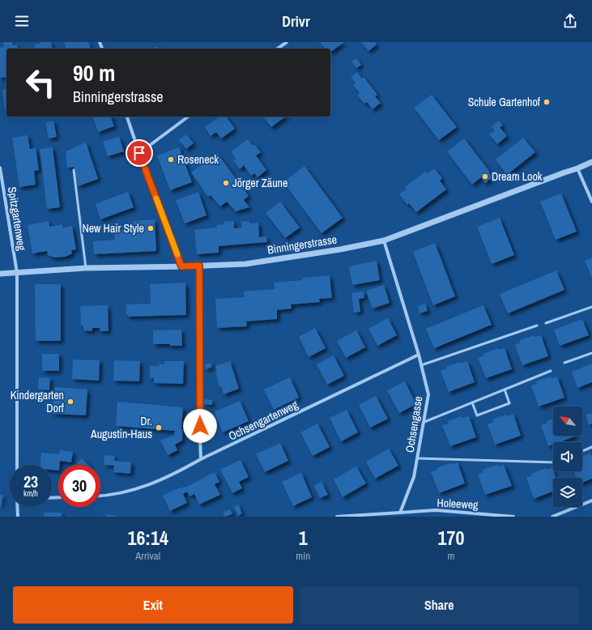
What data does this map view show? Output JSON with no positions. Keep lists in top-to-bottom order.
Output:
{
  "streets": {
    "street": [
      "Spitzgartenweg",
      "Binningerstrasse",
      "Ochsengartenweg",
      "Ochsengasse",
      "Holeeweg"
    ]
  },
  "crossings": [
    ["Spitzgartenweg", "Binningerstrasse"],
    ["Binningerstrasse", "Ochsengasse"],
    ["Ochsengartenweg", "Ochsengasse"],
    ["Ochsengasse", "Holeeweg"]
  ],
  "places": [
    "Schule Gartenhof",
    "Roseneck",
    "Dream Look",
    "Jörger Zäune",
    "New Hair Style",
    "Kindergarten Dorf",
    "Dr. Augustin-Haus"
  ],
  "north": "top left",
  "page": {
    "header": "Drivr",
    "turn": ["90 m", "Binningerstrasse"],
    "speed": "23 km/h",
    "limit": "30",
    "eta": [
      "16:14",
      "Arrival",
      "1",
      "min",
      "170",
      "m"
    ],
    "buttons": ["Exit", "Share"]
  }
}
